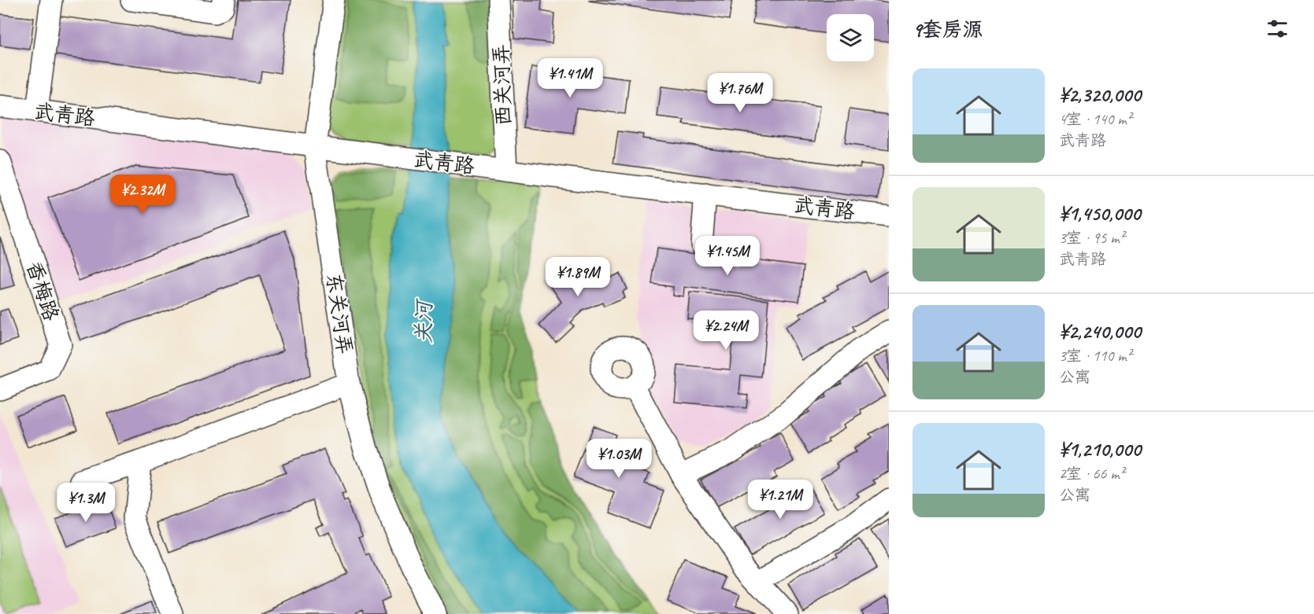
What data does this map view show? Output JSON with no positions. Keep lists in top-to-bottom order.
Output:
{
  "streets": {
    "street": [
      "西关河弄",
      "武青路",
      "香梅路",
      "东关河弄"
    ]
  },
  "crossings": [
    ["西关河弄", "武青路"],
    ["武青路", "东关河弄"]
  ],
  "water": ["关河"],
  "page": {
    "heading": "9套房源",
    "list": [
      {
        "name": "¥2,320,000",
        "note": "4室 · 140 m² · 武青路"
      },
      {
        "name": "¥1,450,000",
        "note": "3室 · 95 m² · 武青路"
      },
      {
        "name": "¥2,240,000",
        "note": "3室 · 110 m² · 公寓"
      },
      {
        "name": "¥1,210,000",
        "note": "2室 · 66 m² · 公寓"
      }
    ],
    "price": [
      "¥1.41M",
      "¥1.76M",
      "¥2.32M",
      "¥1.45M",
      "¥1.89M",
      "¥2.24M",
      "¥1.03M",
      "¥1.21M",
      "¥1.3M"
    ]
  }
}
